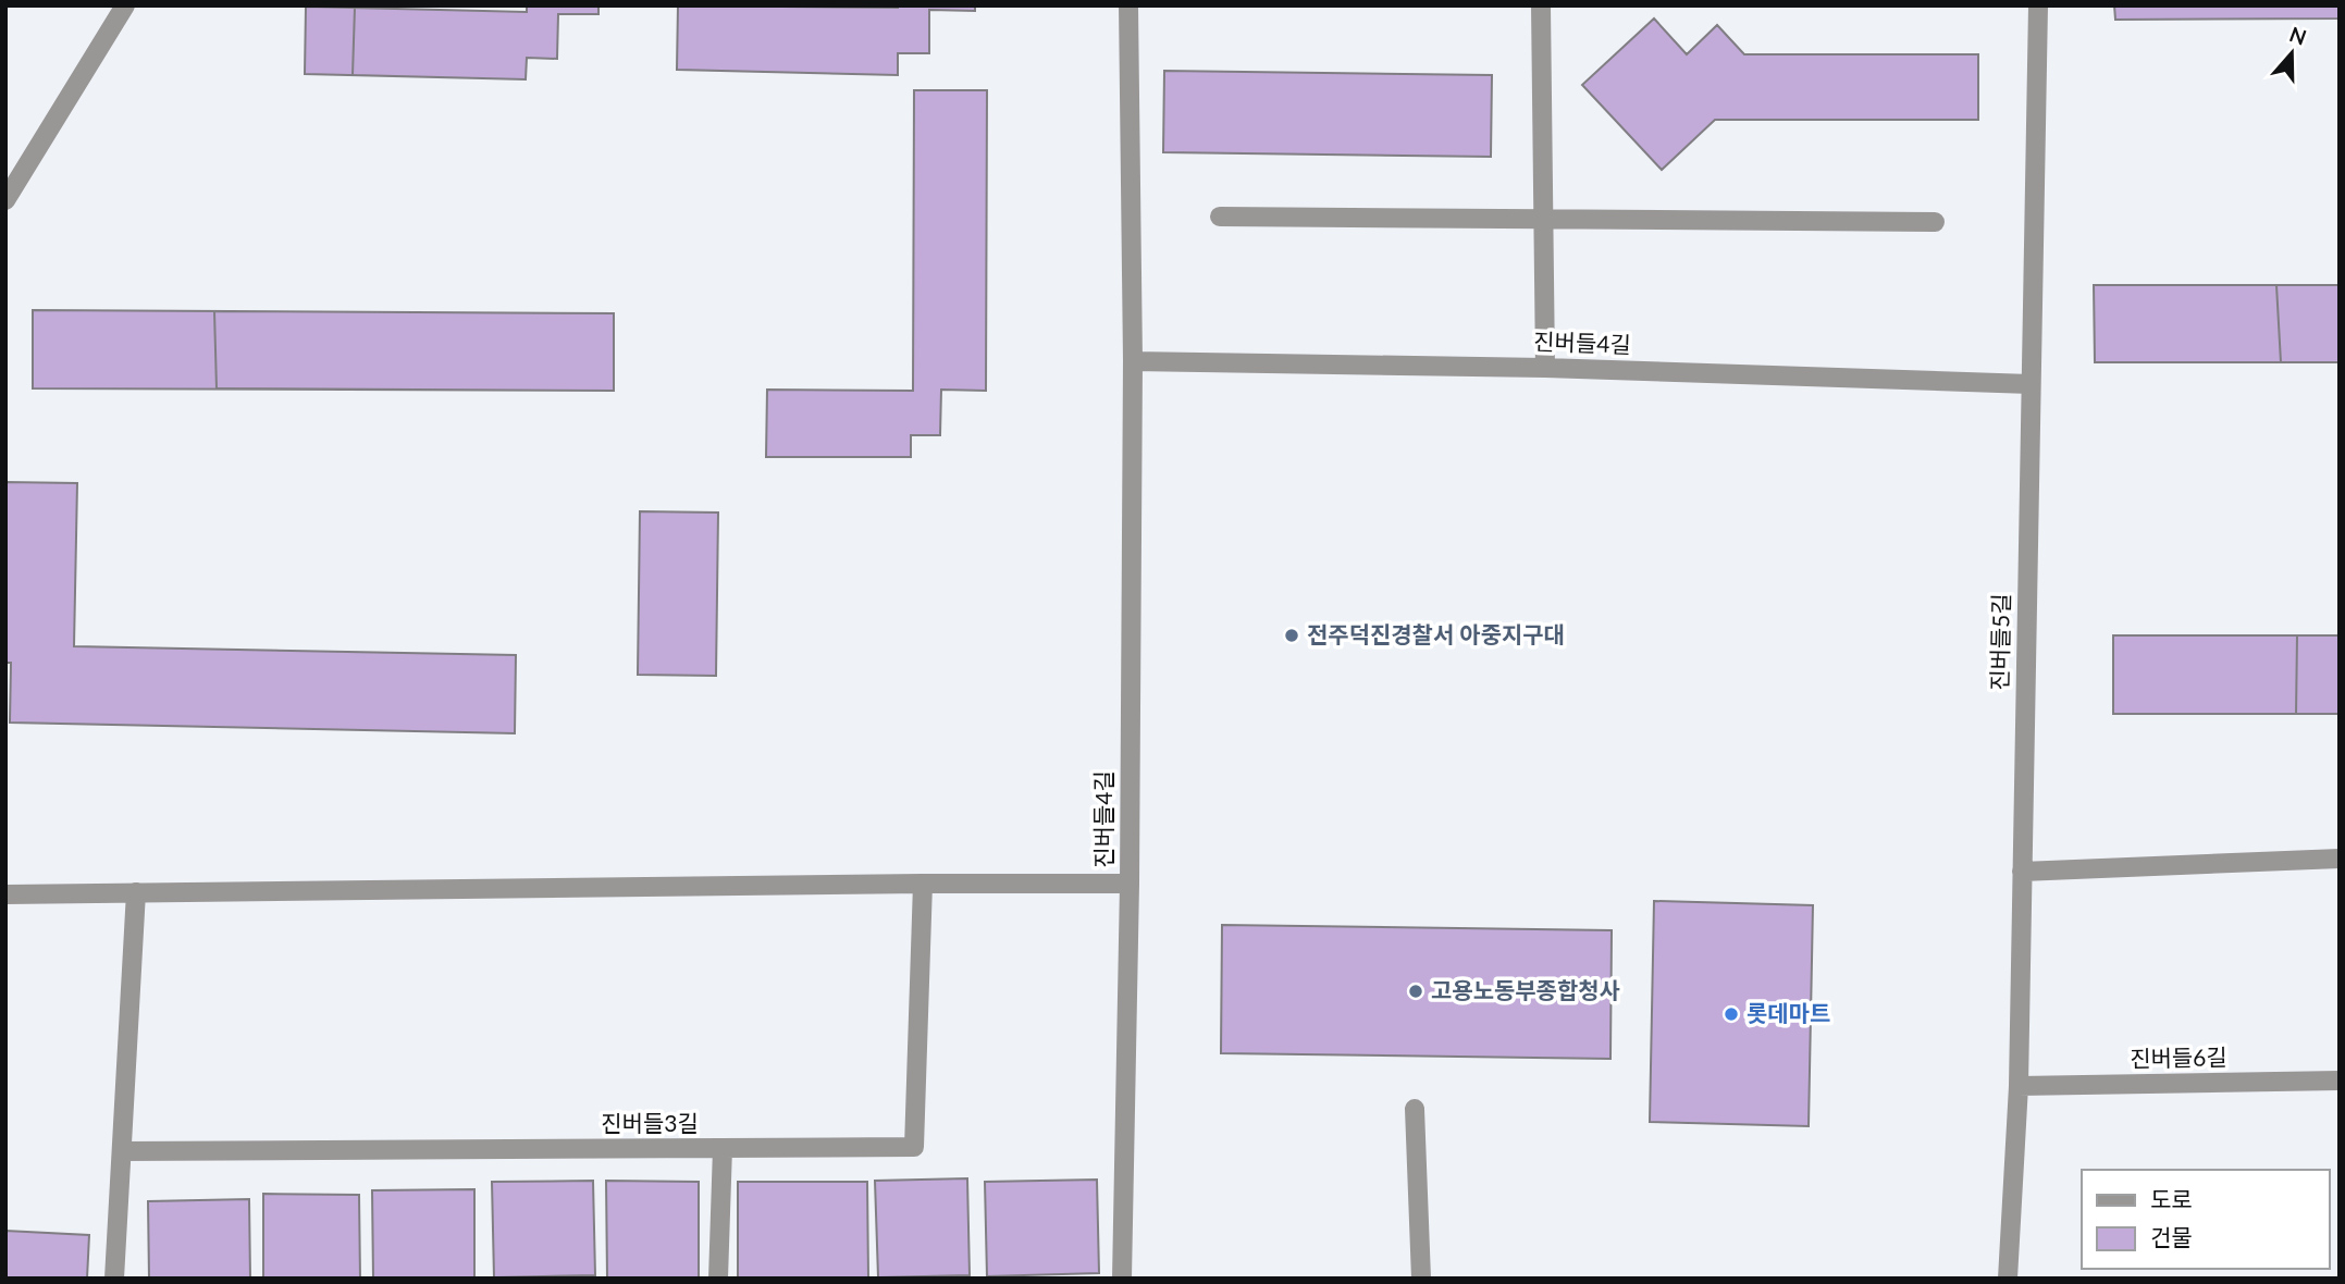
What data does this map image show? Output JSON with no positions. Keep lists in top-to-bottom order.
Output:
{
  "streets": {
    "street": [
      "진버들4길",
      "진버들5길",
      "진버들6길",
      "진버들3길"
    ]
  },
  "crossings": [
    ["진버들4길", "진버들5길"],
    ["진버들5길", "진버들6길"]
  ],
  "places": ["전주덕진경찰서 아중지구대", "고용노동부종합청사", "롯데마트"],
  "legend": ["도로", "건물"],
  "north": "top"
}
